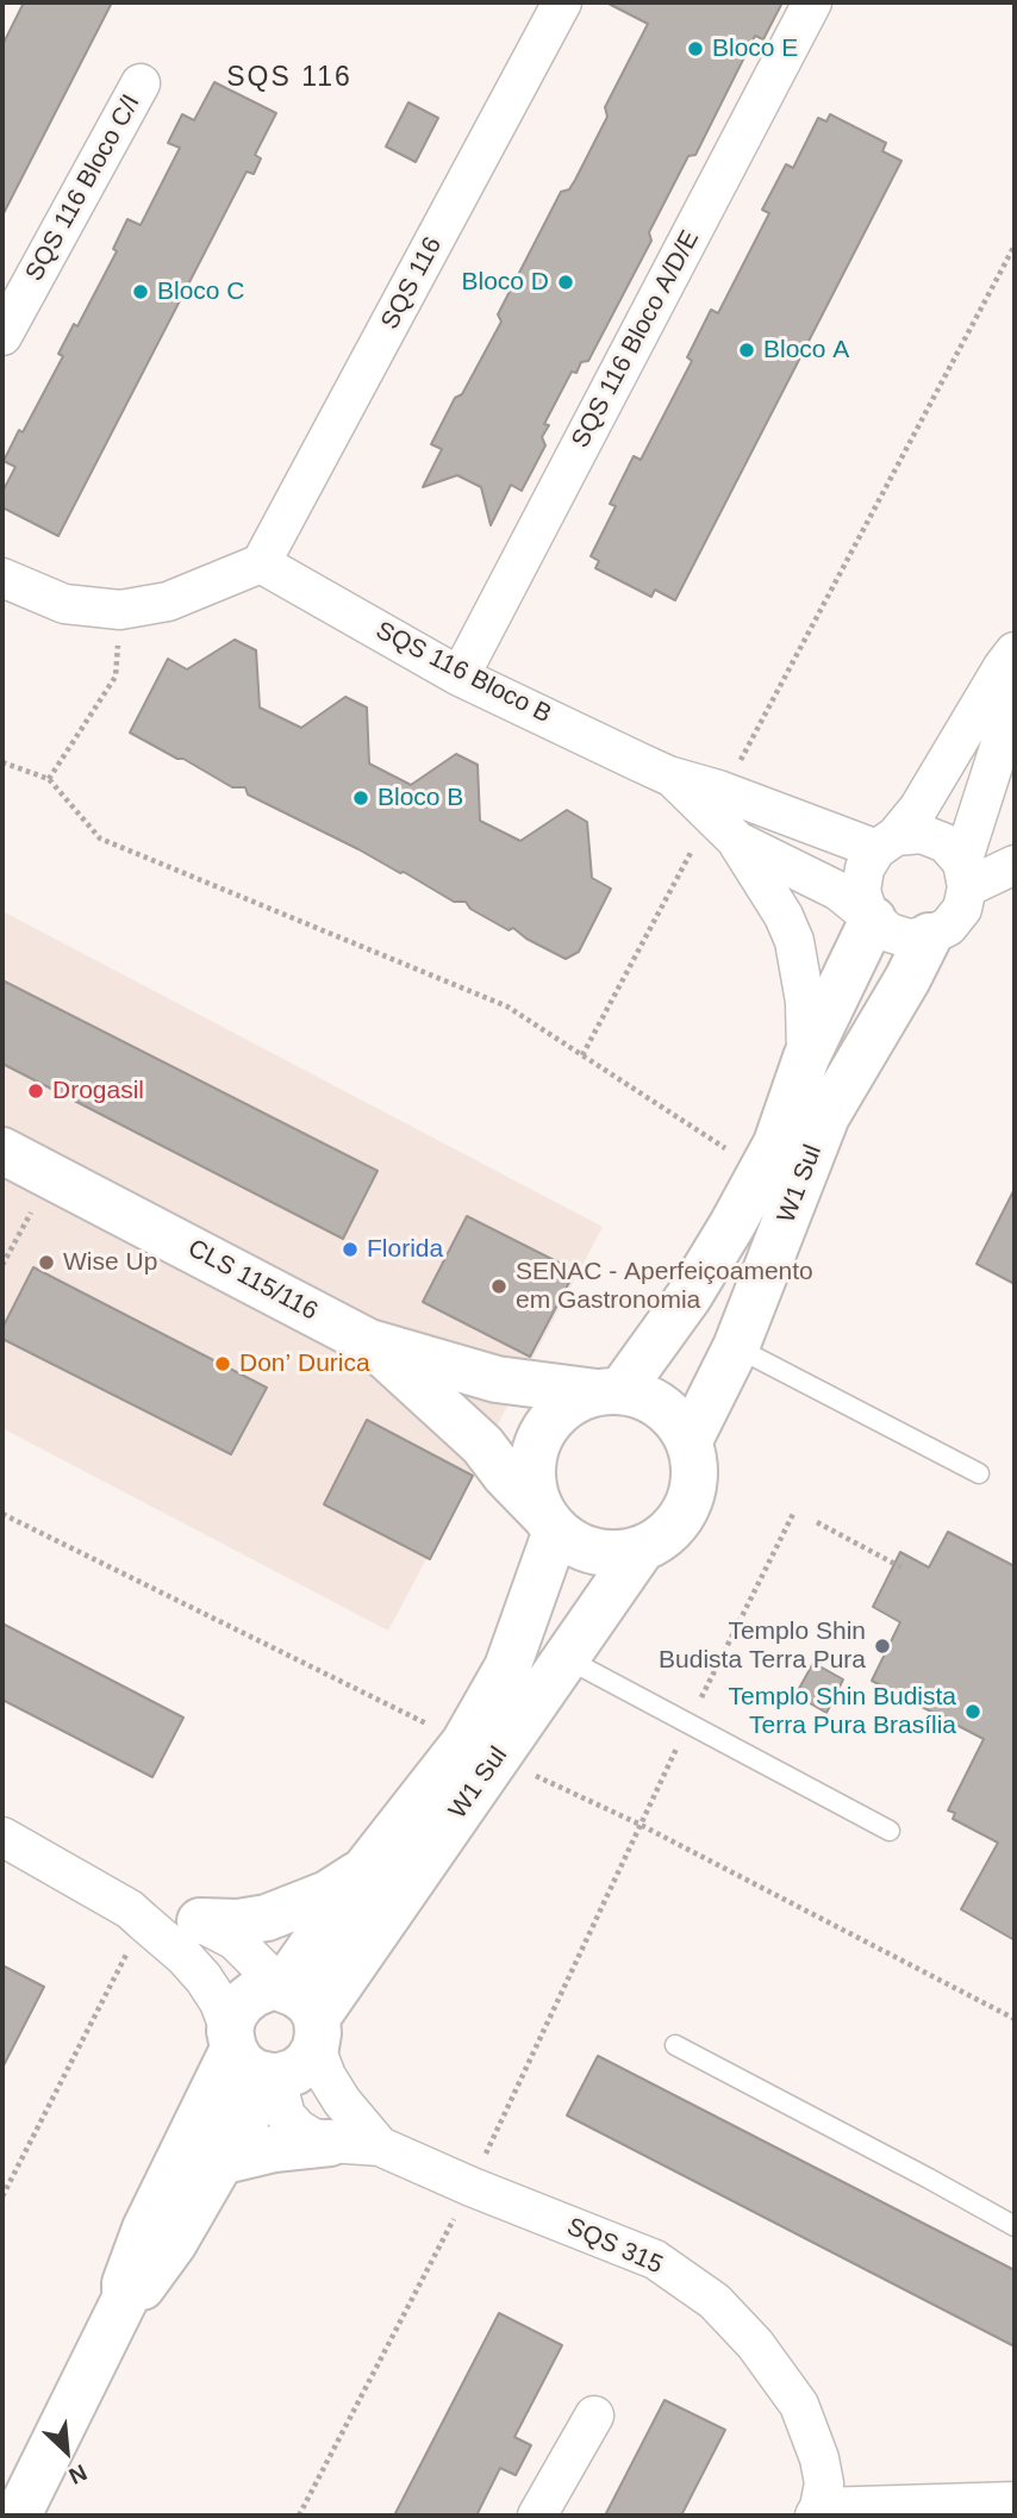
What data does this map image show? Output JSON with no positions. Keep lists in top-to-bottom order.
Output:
{
  "streets": {
    "street": [
      "SQS 116 Bloco C/I",
      "SQS 116",
      "SQS 116 Bloco A/D/E",
      "SQS 116 Bloco B",
      "W1 Sul",
      "CLS 115/116",
      "SQS 315"
    ]
  },
  "crossings": [
    ["SQS 116", "SQS 116 Bloco B"],
    ["SQS 116 Bloco A/D/E", "SQS 116 Bloco B"],
    ["SQS 116 Bloco B", "W1 Sul"],
    ["W1 Sul", "CLS 115/116"],
    ["W1 Sul", "SQS 315"]
  ],
  "districts": ["SQS 116"],
  "places": [
    "Bloco E",
    "Bloco D",
    "Bloco C",
    "Bloco A",
    "Bloco B",
    "Drogasil",
    "Florida",
    "Wise Up",
    "SENAC - Aperfeiçoamento em Gastronomia",
    "Don’ Durica",
    "Templo Shin Budista Terra Pura",
    "Templo Shin Budista Terra Pura Brasília"
  ],
  "north": "bottom right"
}
